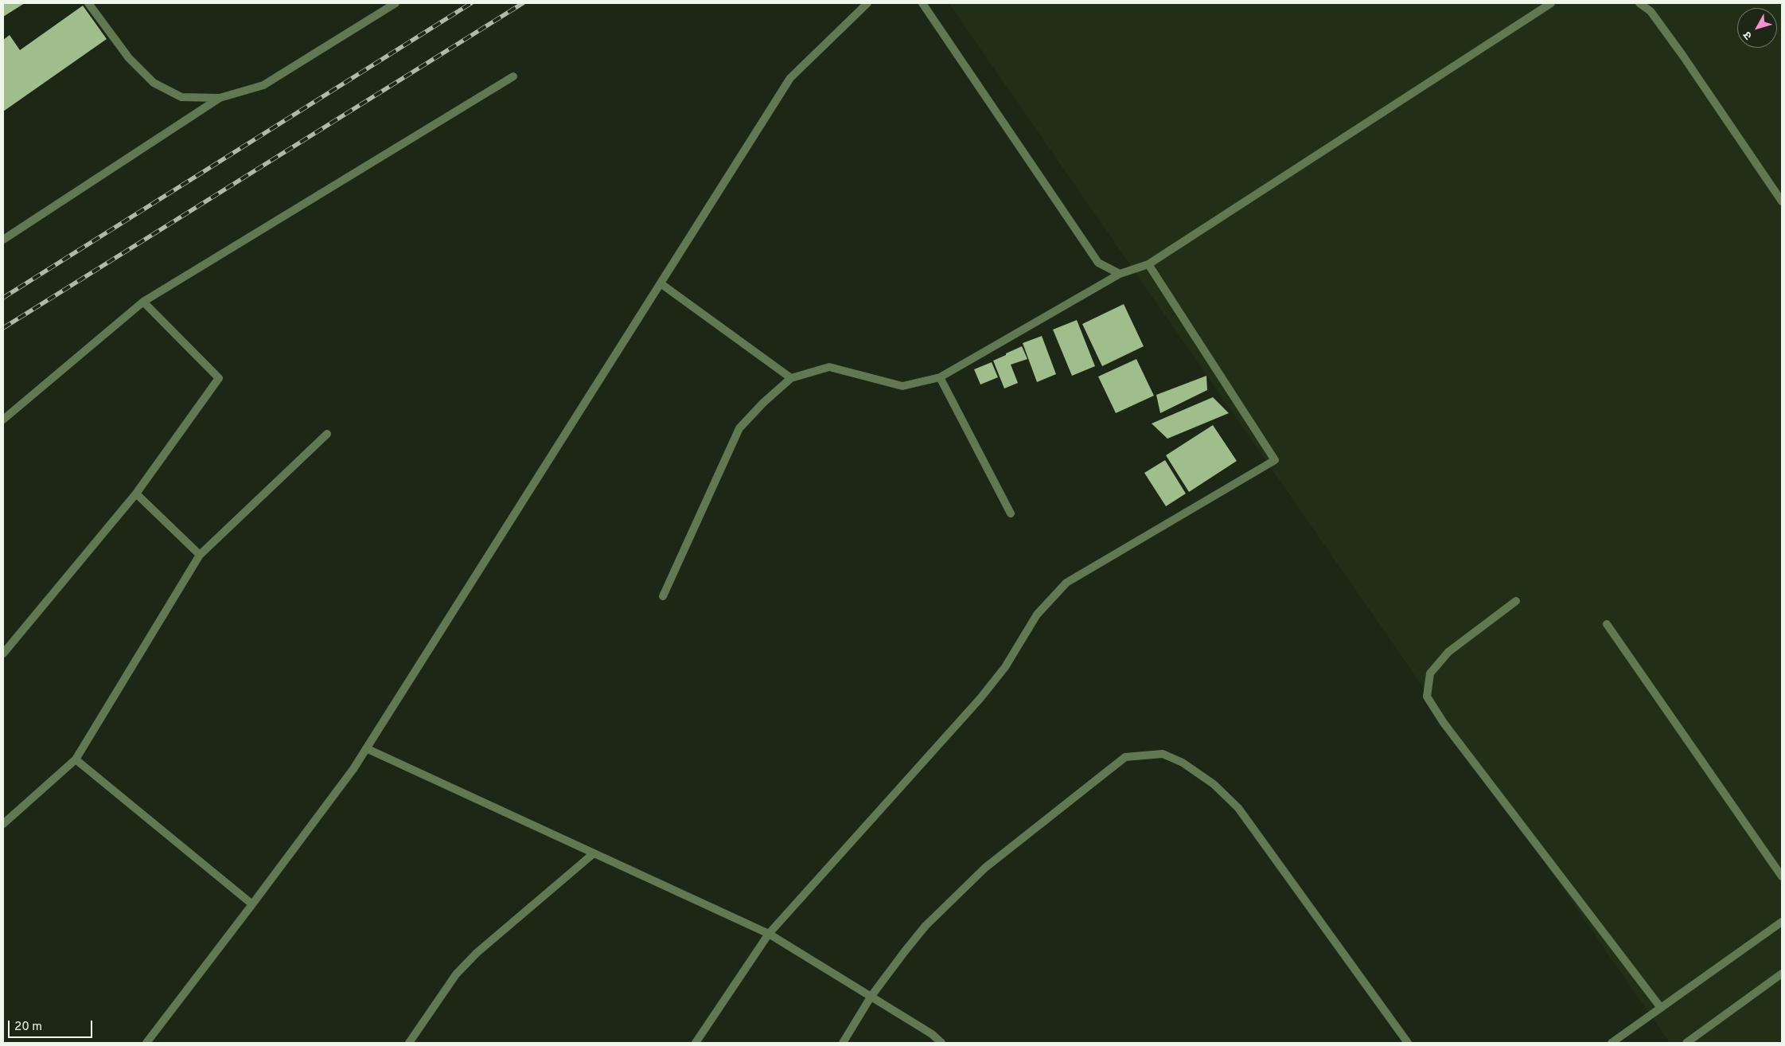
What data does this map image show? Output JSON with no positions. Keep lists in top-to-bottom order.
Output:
{
  "scale_bar": "20 m",
  "north": "bottom left"
}
